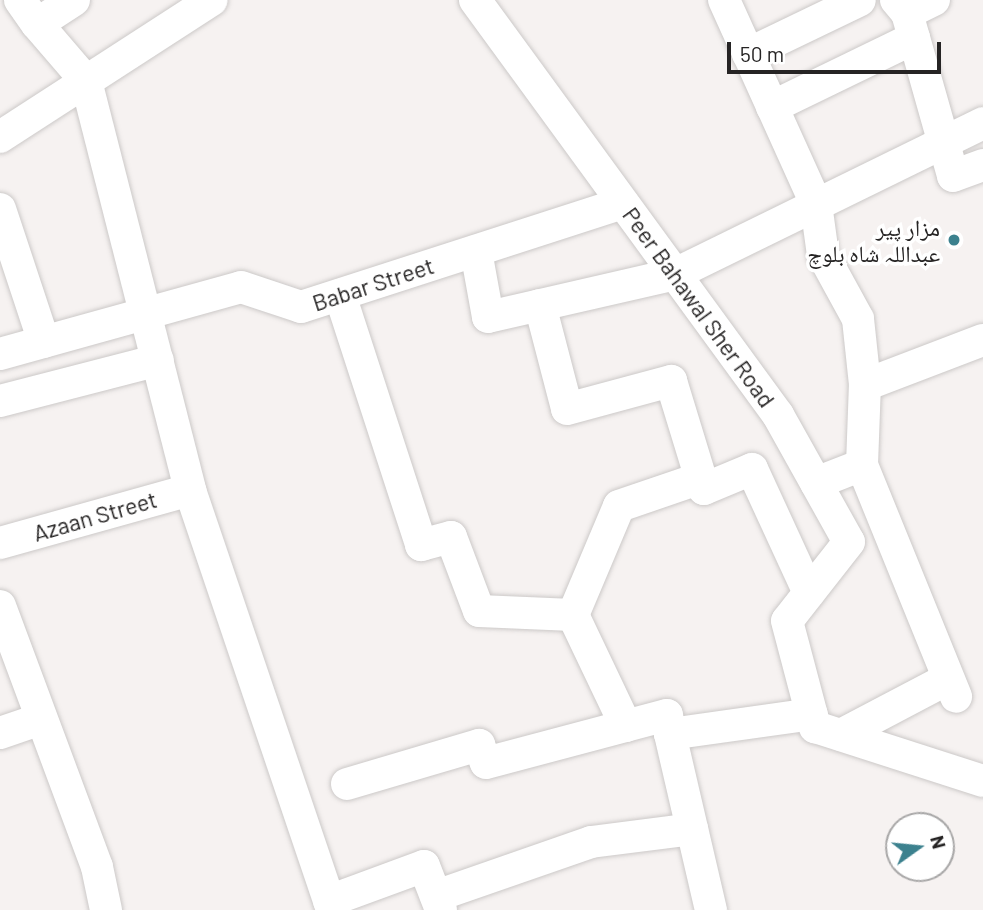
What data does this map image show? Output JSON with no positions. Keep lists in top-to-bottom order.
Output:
{
  "streets": {
    "street": ["Babar Street", "Peer Bahawal Sher Road", "Azaan Street"]
  },
  "crossings": [
    ["Babar Street", "Peer Bahawal Sher Road"]
  ],
  "places": ["مزار پیر عبداللہ شاہ بلوچ"],
  "scale_bar": "50 m",
  "north": "right"
}
